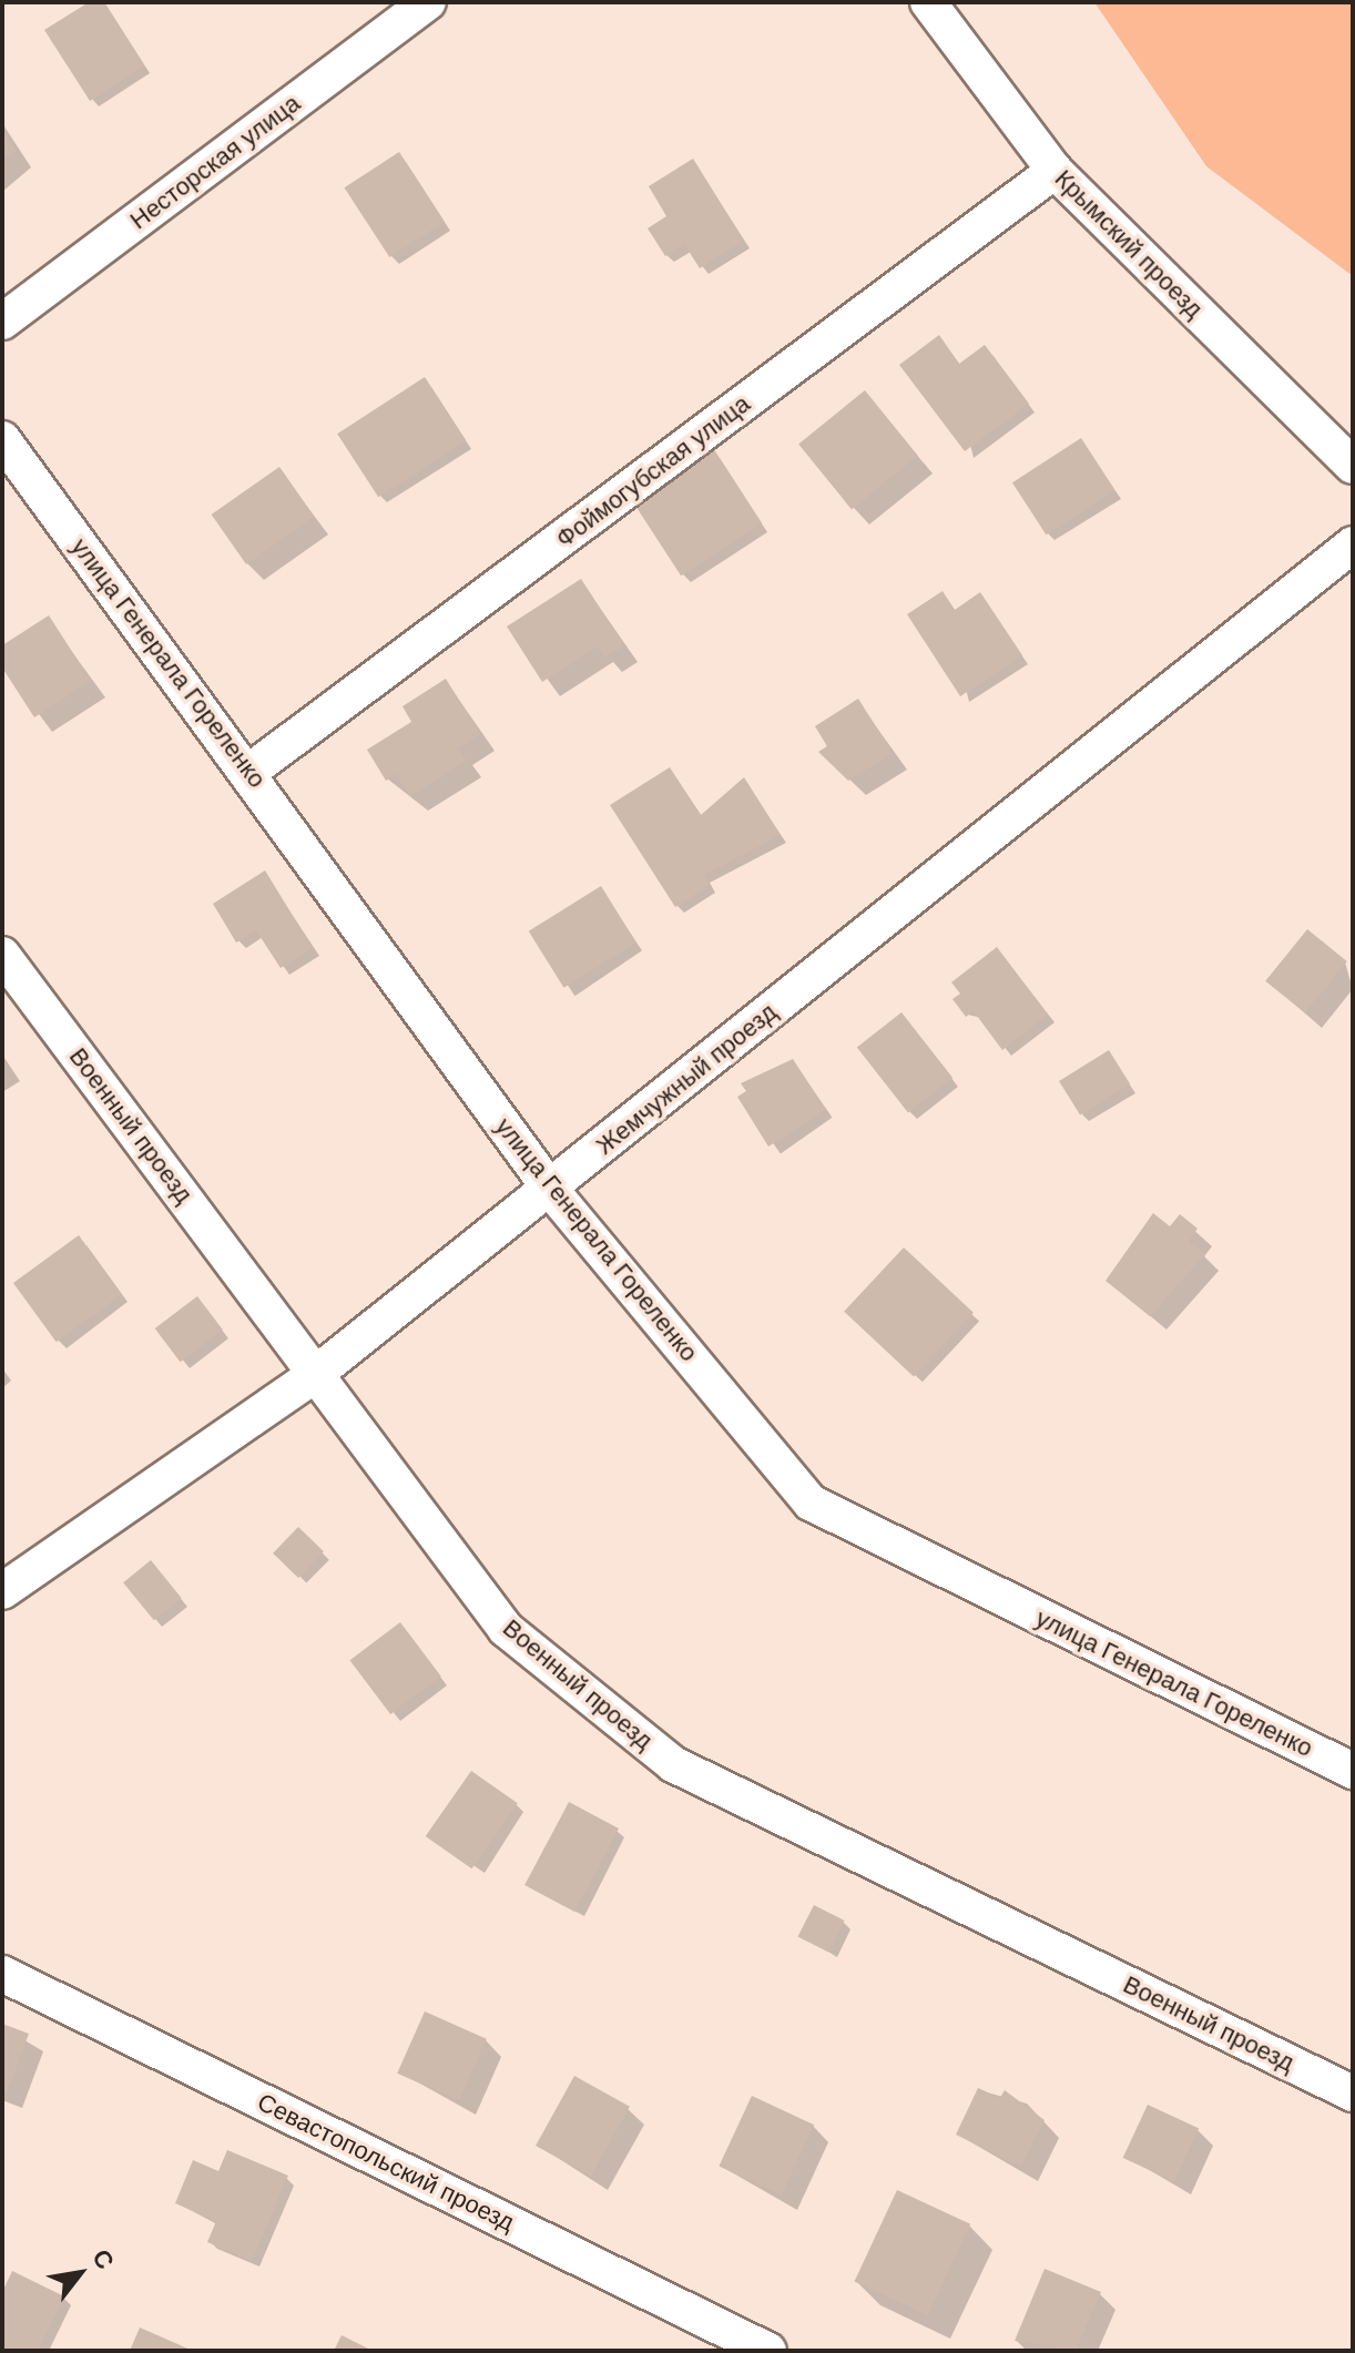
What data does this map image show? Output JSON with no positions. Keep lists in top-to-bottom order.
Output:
{
  "streets": {
    "street": [
      "Несторская улица",
      "Крымский проезд",
      "Фоймогубская улица",
      "улица Генерала Гореленко",
      "Жемчужный проезд",
      "Военный проезд",
      "Севастопольский проезд"
    ]
  },
  "crossings": [
    ["Крымский проезд", "Фоймогубская улица"],
    ["Фоймогубская улица", "улица Генерала Гореленко"],
    ["улица Генерала Гореленко", "Жемчужный проезд"],
    ["Жемчужный проезд", "Военный проезд"]
  ],
  "north": "top right"
}
